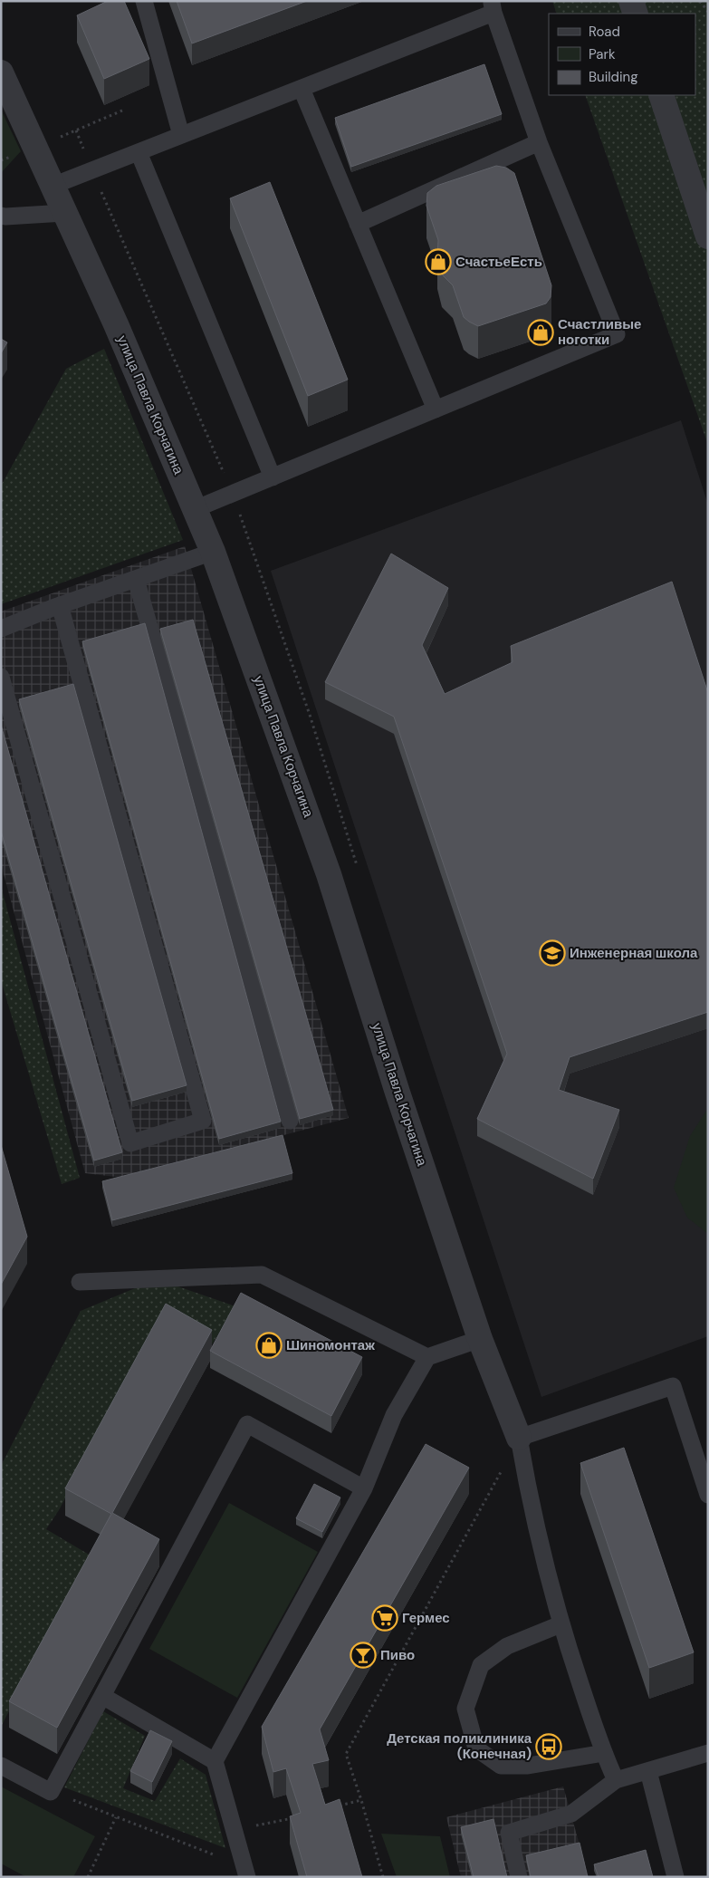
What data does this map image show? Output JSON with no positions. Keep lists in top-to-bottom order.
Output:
{
  "streets": {
    "street": ["улица Павла Корчагина"]
  },
  "places": {
    "shop": ["СчастьеЕсть", "Счастливые ноготки", "Шиномонтаж"],
    "school or university": ["Инженерная школа"],
    "supermarket": ["Гермес"],
    "bar": ["Пиво"],
    "bus stop": ["Детская поликлиника (Конечная)"]
  },
  "legend": ["Road", "Park", "Building"]
}
